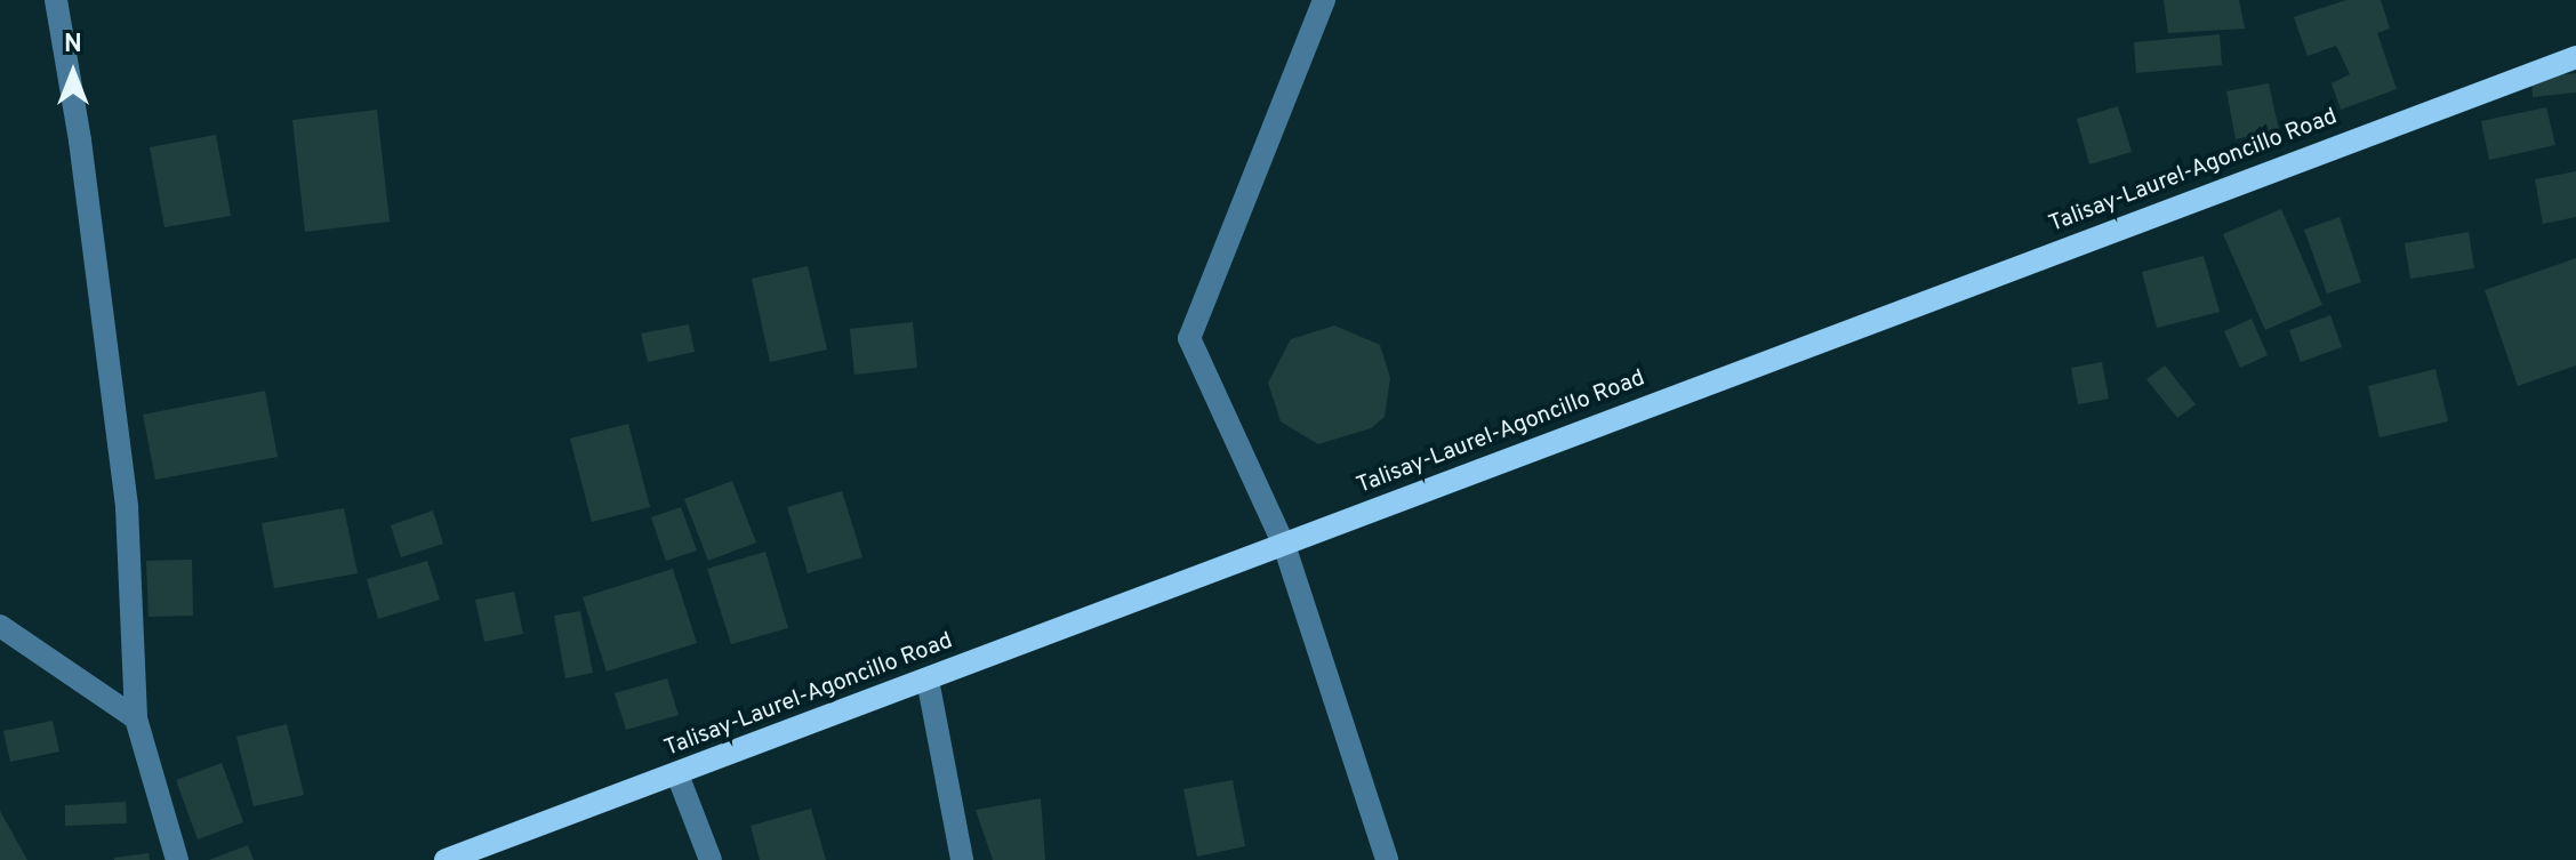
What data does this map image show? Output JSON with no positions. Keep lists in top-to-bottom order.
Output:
{
  "streets": {
    "main road": ["Talisay-Laurel-Agoncillo Road"]
  },
  "north": "top"
}
